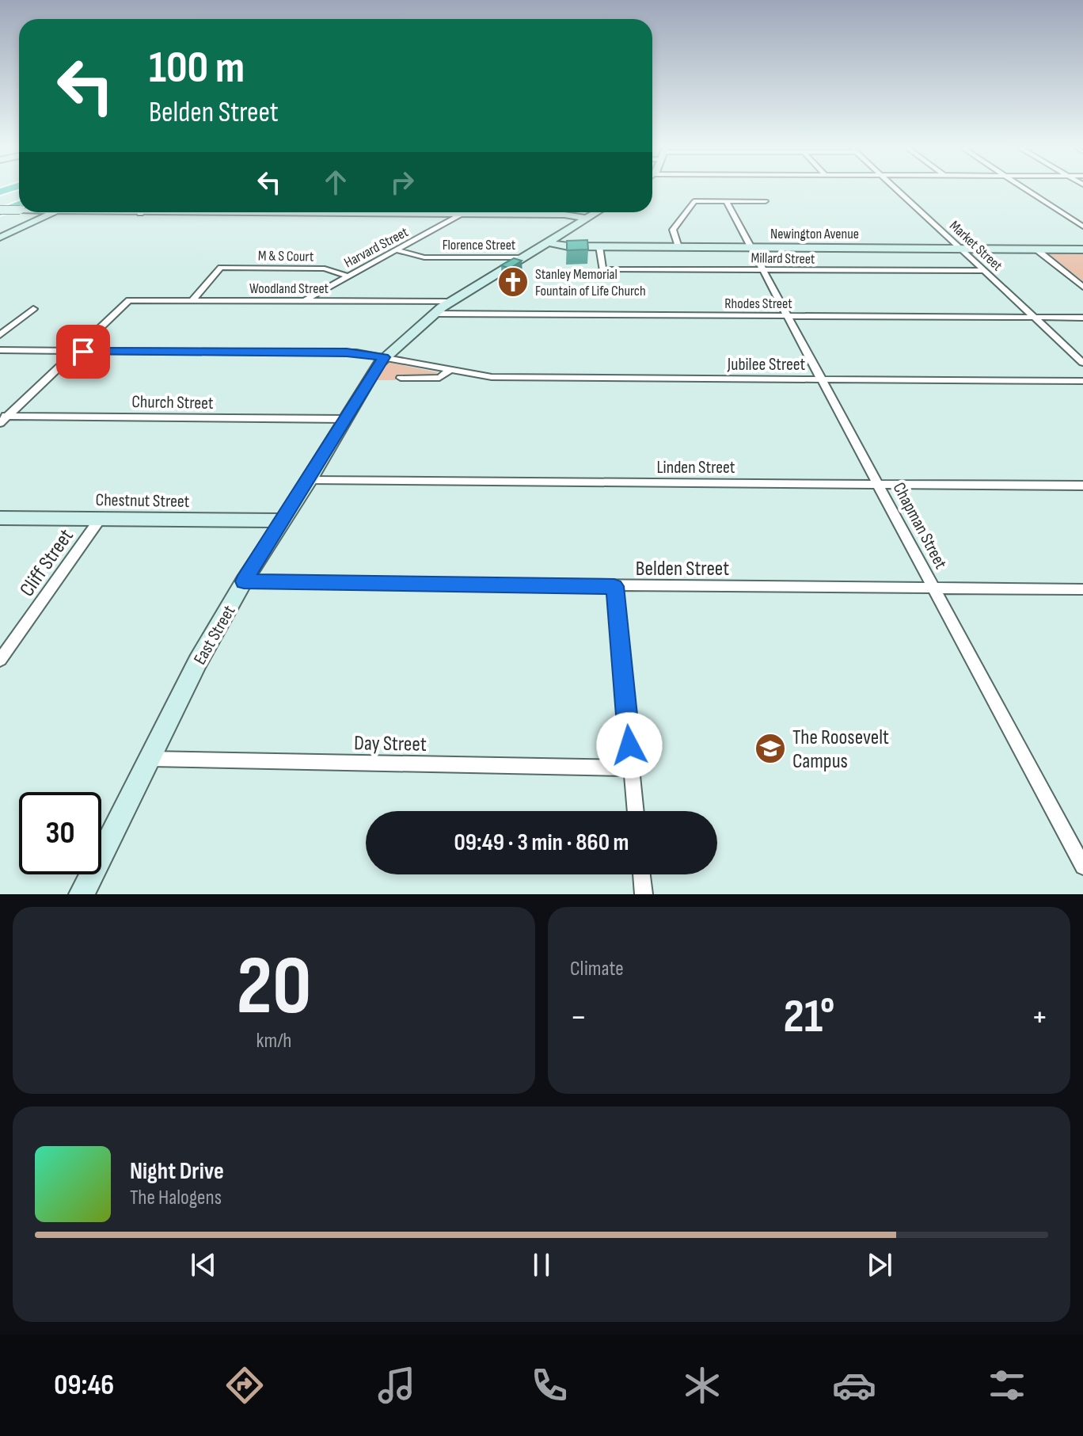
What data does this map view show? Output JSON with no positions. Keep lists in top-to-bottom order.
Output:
{
  "streets": {
    "main road": ["Newington Avenue", "Chestnut Street", "East Street"],
    "street": [
      "Florence Street",
      "Market Street",
      "Harvard Street",
      "M & S Court",
      "Millard Street",
      "Woodland Street",
      "Rhodes Street",
      "Jubilee Street",
      "Church Street",
      "Linden Street",
      "Chapman Street",
      "Cliff Street",
      "Belden Street",
      "Day Street"
    ]
  },
  "crossings": [
    ["Newington Avenue", "Market Street"],
    ["Newington Avenue", "Millard Street"],
    ["Newington Avenue", "Chapman Street"],
    ["Newington Avenue", "East Street"],
    ["Florence Street", "Harvard Street"],
    ["Florence Street", "East Street"],
    ["Market Street", "Millard Street"],
    ["Market Street", "Rhodes Street"],
    ["Harvard Street", "M & S Court"],
    ["Harvard Street", "Woodland Street"],
    ["M & S Court", "Woodland Street"],
    ["Millard Street", "Chapman Street"],
    ["Woodland Street", "Jubilee Street"],
    ["Woodland Street", "East Street"],
    ["Rhodes Street", "Chapman Street"],
    ["Rhodes Street", "East Street"],
    ["Jubilee Street", "Chapman Street"],
    ["Jubilee Street", "East Street"],
    ["Church Street", "East Street"],
    ["Linden Street", "Chapman Street"],
    ["Linden Street", "East Street"],
    ["Chestnut Street", "Cliff Street"],
    ["Chestnut Street", "East Street"],
    ["Chapman Street", "Belden Street"],
    ["Belden Street", "East Street"],
    ["East Street", "Day Street"]
  ],
  "places": {
    "church": ["Stanley Memorial Fountain of Life Church"],
    "school or university": ["The Roosevelt Campus"]
  },
  "page": {
    "turn": ["100 m", "Belden Street"],
    "limit": "30",
    "trip": "09:49 · 3 min · 860 m",
    "tile": [
      ["20", "km/h"],
      "Climate"
    ],
    "heat": ["−", "21°", "+"],
    "song": ["Night Drive", "The Halogens"],
    "tabs": "09:46"
  }
}
